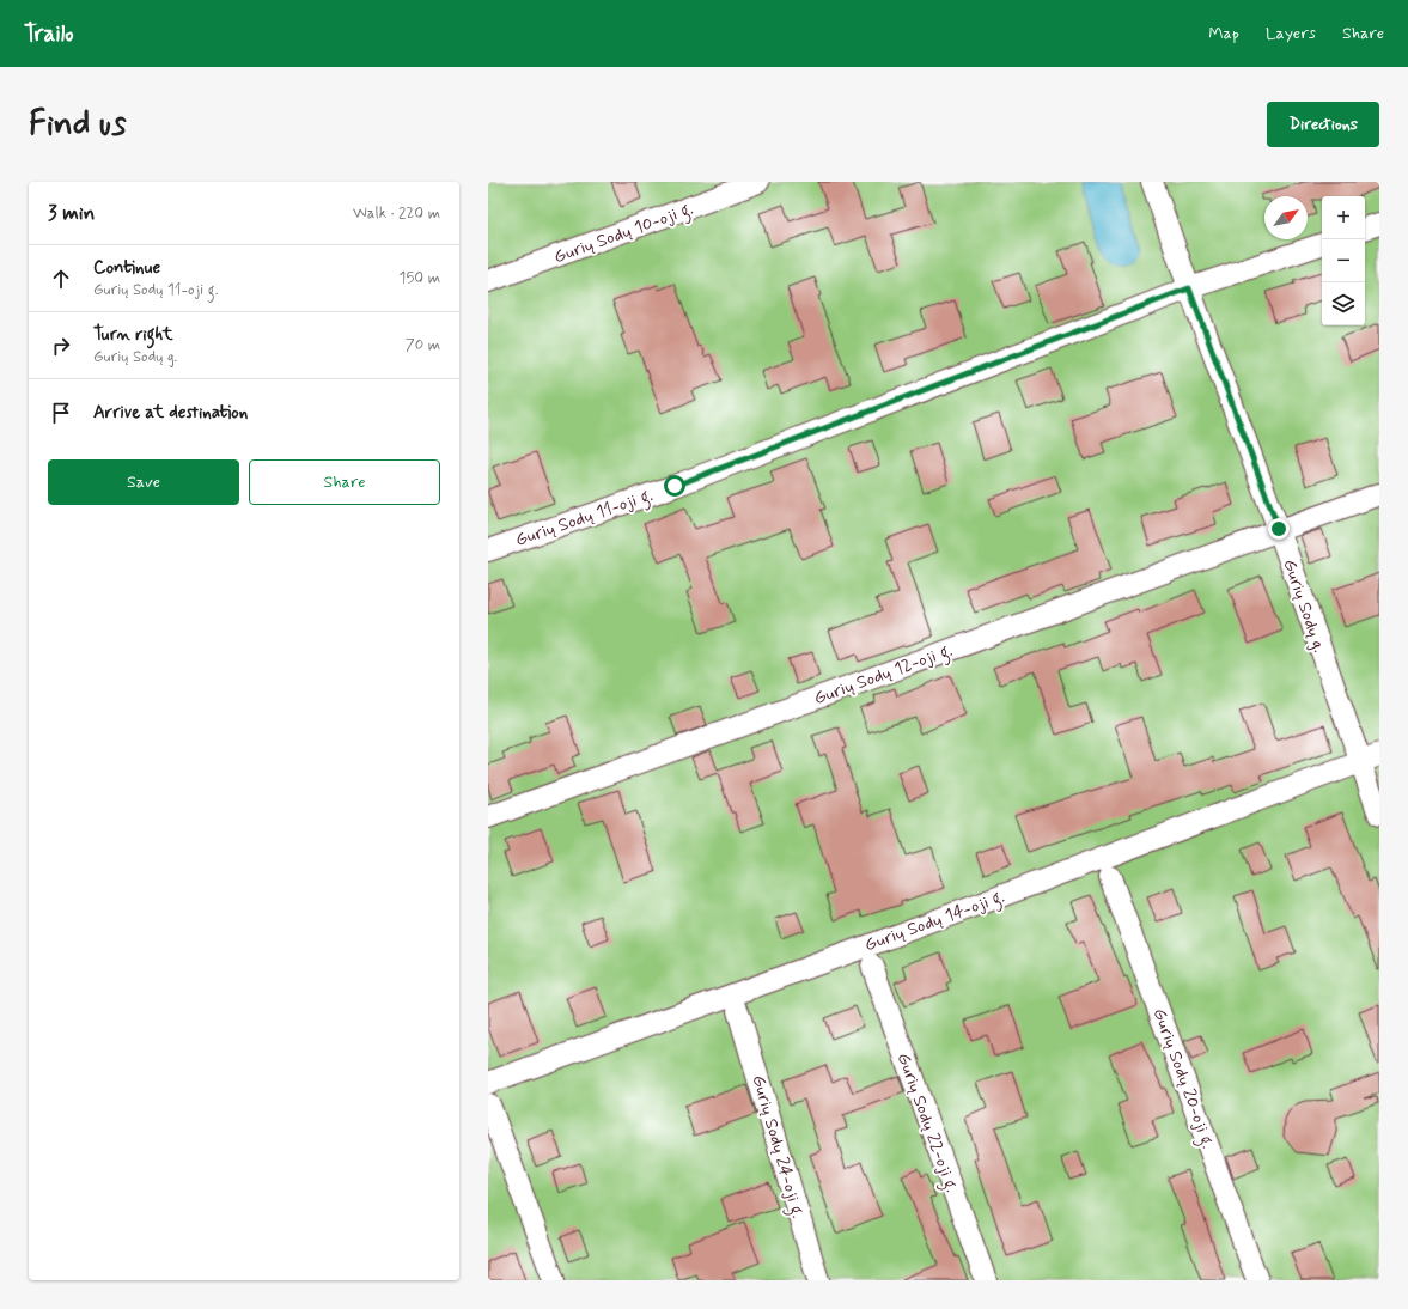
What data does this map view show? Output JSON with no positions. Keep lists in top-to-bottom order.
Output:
{
  "streets": {
    "street": [
      "Gurių Sodų 10-oji g.",
      "Gurių Sodų 11-oji g.",
      "Gurių Sodų g.",
      "Gurių Sodų 12-oji g.",
      "Gurių Sodų 14-oji g.",
      "Gurių Sodų 20-oji g.",
      "Gurių Sodų 22-oji g.",
      "Gurių Sodų 24-oji g."
    ]
  },
  "crossings": [
    ["Gurių Sodų 11-oji g.", "Gurių Sodų g."],
    ["Gurių Sodų g.", "Gurių Sodų 12-oji g."],
    ["Gurių Sodų g.", "Gurių Sodų 14-oji g."]
  ],
  "north": "top right",
  "page": {
    "header": "Trailo",
    "nav": ["Map", "Layers", "Share"],
    "buttons": [
      "Directions",
      ["Save", "Share"]
    ],
    "title": "Find us",
    "heading": ["3 min", "Walk · 220 m"],
    "map_buttons": ["+", "−"],
    "list": [
      ["Continue", "Gurių Sodų 11-oji g.", "150 m"],
      ["Turn right", "Gurių Sodų g.", "70 m"],
      "Arrive at destination"
    ]
  }
}
